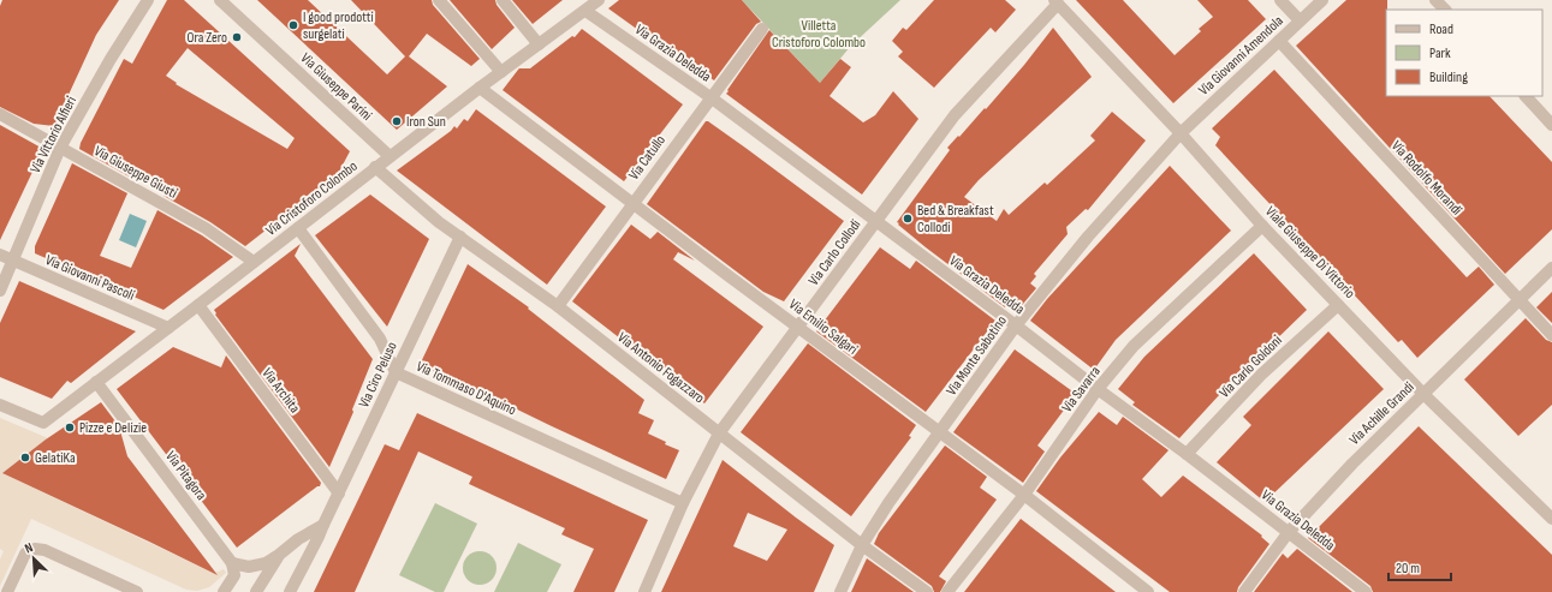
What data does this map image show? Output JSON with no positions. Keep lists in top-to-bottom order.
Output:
{
  "streets": {
    "street": [
      "Via Grazia Deledda",
      "Via Giovanni Amendola",
      "Via Giuseppe Parini",
      "Via Vittorio Alfieri",
      "Via Catullo",
      "Via Giuseppe Giusti",
      "Via Rodolfo Morandi",
      "Via Cristoforo Colombo",
      "Via Carlo Collodi",
      "Viale Giuseppe Di Vittorio",
      "Via Giovanni Pascoli",
      "Via Emilio Salgari",
      "Via Monte Sabotino",
      "Via Carlo Goldoni",
      "Via Antonio Fogazzaro",
      "Via Ciro Peluso",
      "Via Tommaso D'Aquino",
      "Via Savarra",
      "Via Archita",
      "Via Achille Grandi",
      "Via Pitagora"
    ]
  },
  "crossings": [
    ["Via Grazia Deledda", "Via Catullo"],
    ["Via Grazia Deledda", "Via Cristoforo Colombo"],
    ["Via Grazia Deledda", "Via Carlo Collodi"],
    ["Via Grazia Deledda", "Via Monte Sabotino"],
    ["Via Grazia Deledda", "Via Carlo Goldoni"],
    ["Via Grazia Deledda", "Via Savarra"],
    ["Via Grazia Deledda", "Via Achille Grandi"],
    ["Via Giovanni Amendola", "Via Rodolfo Morandi"],
    ["Via Giovanni Amendola", "Viale Giuseppe Di Vittorio"],
    ["Via Giovanni Amendola", "Via Monte Sabotino"],
    ["Via Giuseppe Parini", "Via Cristoforo Colombo"],
    ["Via Vittorio Alfieri", "Via Giuseppe Giusti"],
    ["Via Vittorio Alfieri", "Via Giovanni Pascoli"],
    ["Via Catullo", "Via Emilio Salgari"],
    ["Via Catullo", "Via Antonio Fogazzaro"],
    ["Via Giuseppe Giusti", "Via Cristoforo Colombo"],
    ["Via Rodolfo Morandi", "Via Achille Grandi"],
    ["Via Cristoforo Colombo", "Via Giovanni Pascoli"],
    ["Via Cristoforo Colombo", "Via Emilio Salgari"],
    ["Via Cristoforo Colombo", "Via Antonio Fogazzaro"],
    ["Via Cristoforo Colombo", "Via Tommaso D'Aquino"],
    ["Via Cristoforo Colombo", "Via Archita"],
    ["Via Cristoforo Colombo", "Via Pitagora"],
    ["Via Carlo Collodi", "Viale Giuseppe Di Vittorio"],
    ["Via Carlo Collodi", "Via Emilio Salgari"],
    ["Via Carlo Collodi", "Via Antonio Fogazzaro"],
    ["Via Carlo Collodi", "Via Tommaso D'Aquino"],
    ["Viale Giuseppe Di Vittorio", "Via Monte Sabotino"],
    ["Viale Giuseppe Di Vittorio", "Via Carlo Goldoni"],
    ["Viale Giuseppe Di Vittorio", "Via Savarra"],
    ["Viale Giuseppe Di Vittorio", "Via Achille Grandi"],
    ["Via Emilio Salgari", "Via Monte Sabotino"],
    ["Via Emilio Salgari", "Via Savarra"],
    ["Via Monte Sabotino", "Via Antonio Fogazzaro"],
    ["Via Antonio Fogazzaro", "Via Ciro Peluso"],
    ["Via Ciro Peluso", "Via Tommaso D'Aquino"],
    ["Via Ciro Peluso", "Via Archita"]
  ],
  "parks": ["Villetta Cristoforo Colombo"],
  "places": [
    "I good prodotti surgelati",
    "Ora Zero",
    "Iron Sun",
    "Bed & Breakfast Collodi",
    "Pizze e Delizie",
    "GelatiKa"
  ],
  "legend": ["Road", "Park", "Building"],
  "scale_bar": "20 m",
  "north": "top left"
}
